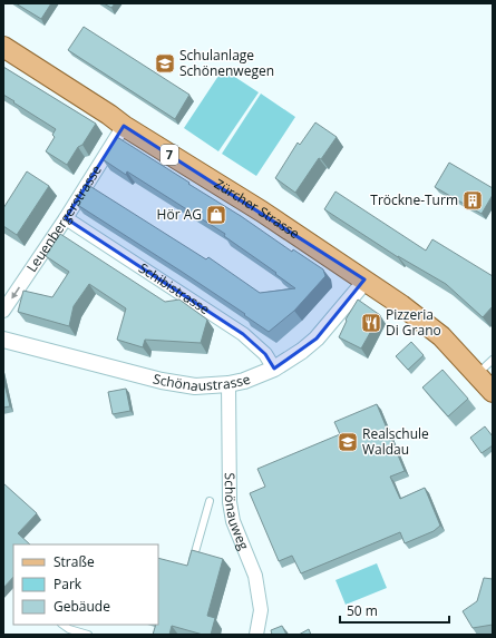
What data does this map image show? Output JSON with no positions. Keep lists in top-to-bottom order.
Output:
{
  "streets": {
    "main road": ["7", "Zürcher Strasse"],
    "street": [
      "Leuenbergerstrasse",
      "Schibistrasse",
      "Schönaustrasse",
      "Schönauweg"
    ]
  },
  "crossings": [
    ["Zürcher Strasse", "Leuenbergerstrasse"],
    ["Zürcher Strasse", "Schönaustrasse"],
    ["Leuenbergerstrasse", "Schibistrasse"],
    ["Schibistrasse", "Schönaustrasse"],
    ["Schönaustrasse", "Schönauweg"]
  ],
  "one_way": ["Leuenbergerstrasse"],
  "places": {
    "school or university": ["Schulanlage Schönenwegen", "Realschule Waldau"],
    "building": ["Tröckne-Turm"],
    "shop": ["Hör AG"],
    "restaurant": ["Pizzeria Di Grano"]
  },
  "legend": ["Straße", "Park", "Gebäude"],
  "scale_bar": "50 m"
}
